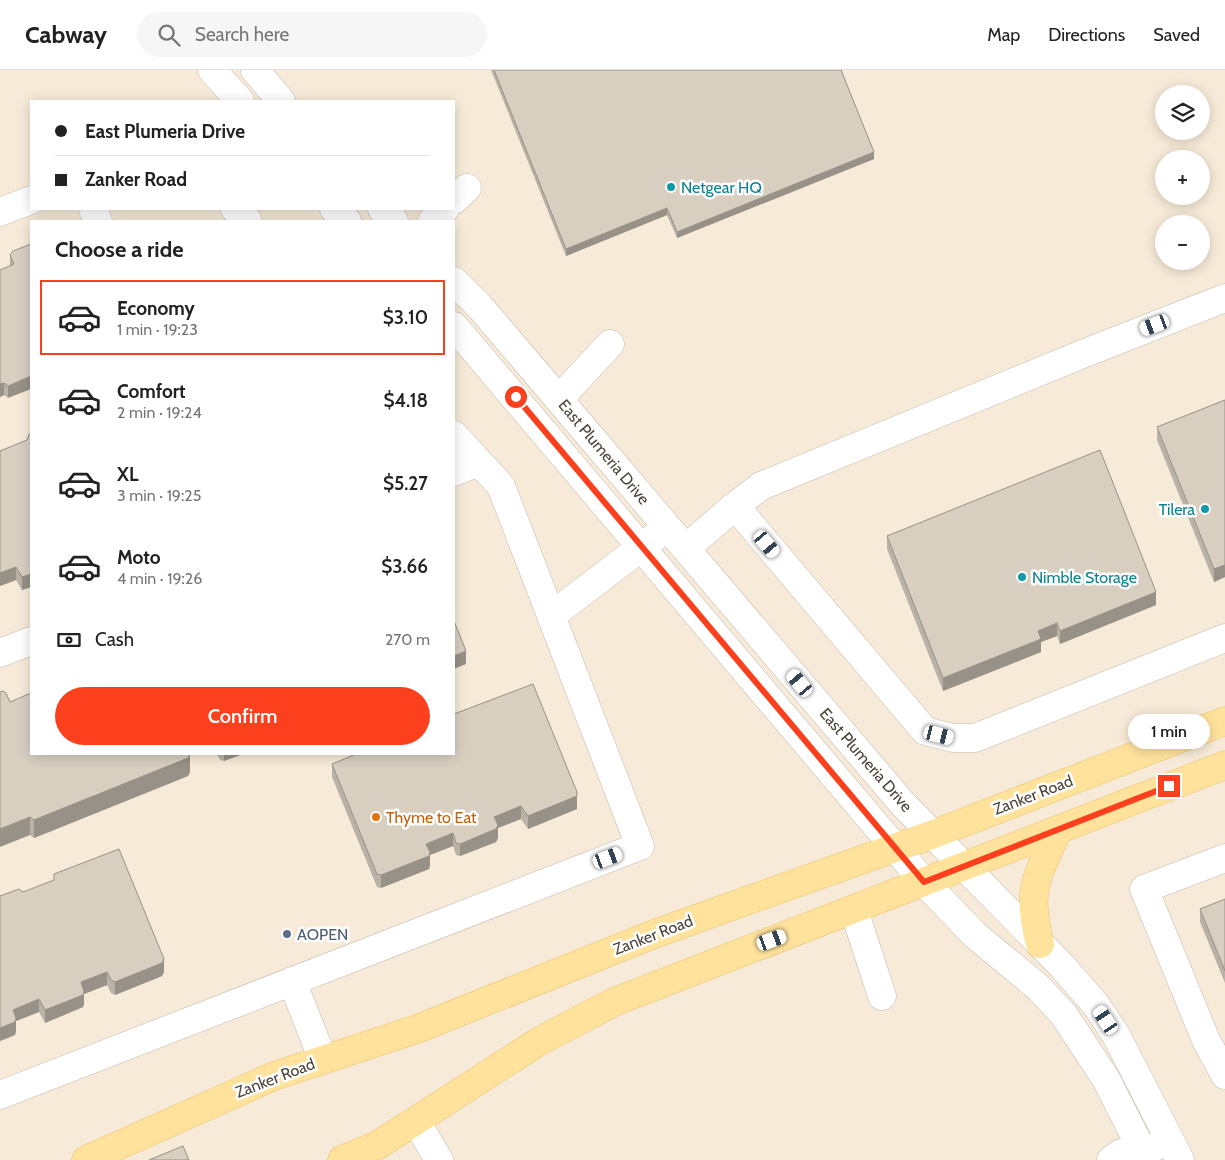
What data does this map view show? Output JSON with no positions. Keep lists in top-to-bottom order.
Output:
{
  "streets": {
    "main road": ["Zanker Road"],
    "street": ["East Plumeria Drive"]
  },
  "crossings": [
    ["East Plumeria Drive", "Zanker Road"]
  ],
  "places": [
    "Netgear HQ",
    "Tilera",
    "Nimble Storage",
    "Thyme to Eat",
    "AOPEN"
  ],
  "page": {
    "header": "Cabway",
    "search": "Search here",
    "nav": ["Map", "Directions", "Saved"],
    "map_buttons": ["+", "−"],
    "banner": ["East Plumeria Drive", "Zanker Road"],
    "heading": "Choose a ride",
    "list": [
      {
        "name": "Economy",
        "note": "1 min · 19:23",
        "value": "$3.10"
      },
      {
        "name": "Comfort",
        "note": "2 min · 19:24",
        "value": "$4.18"
      },
      {
        "name": "XL",
        "note": "3 min · 19:25",
        "value": "$5.27"
      },
      {
        "name": "Moto",
        "note": "4 min · 19:26",
        "value": "$3.66"
      }
    ],
    "pay": ["Cash", "270 m"],
    "buttons": "Confirm",
    "bubble": "1 min"
  }
}
